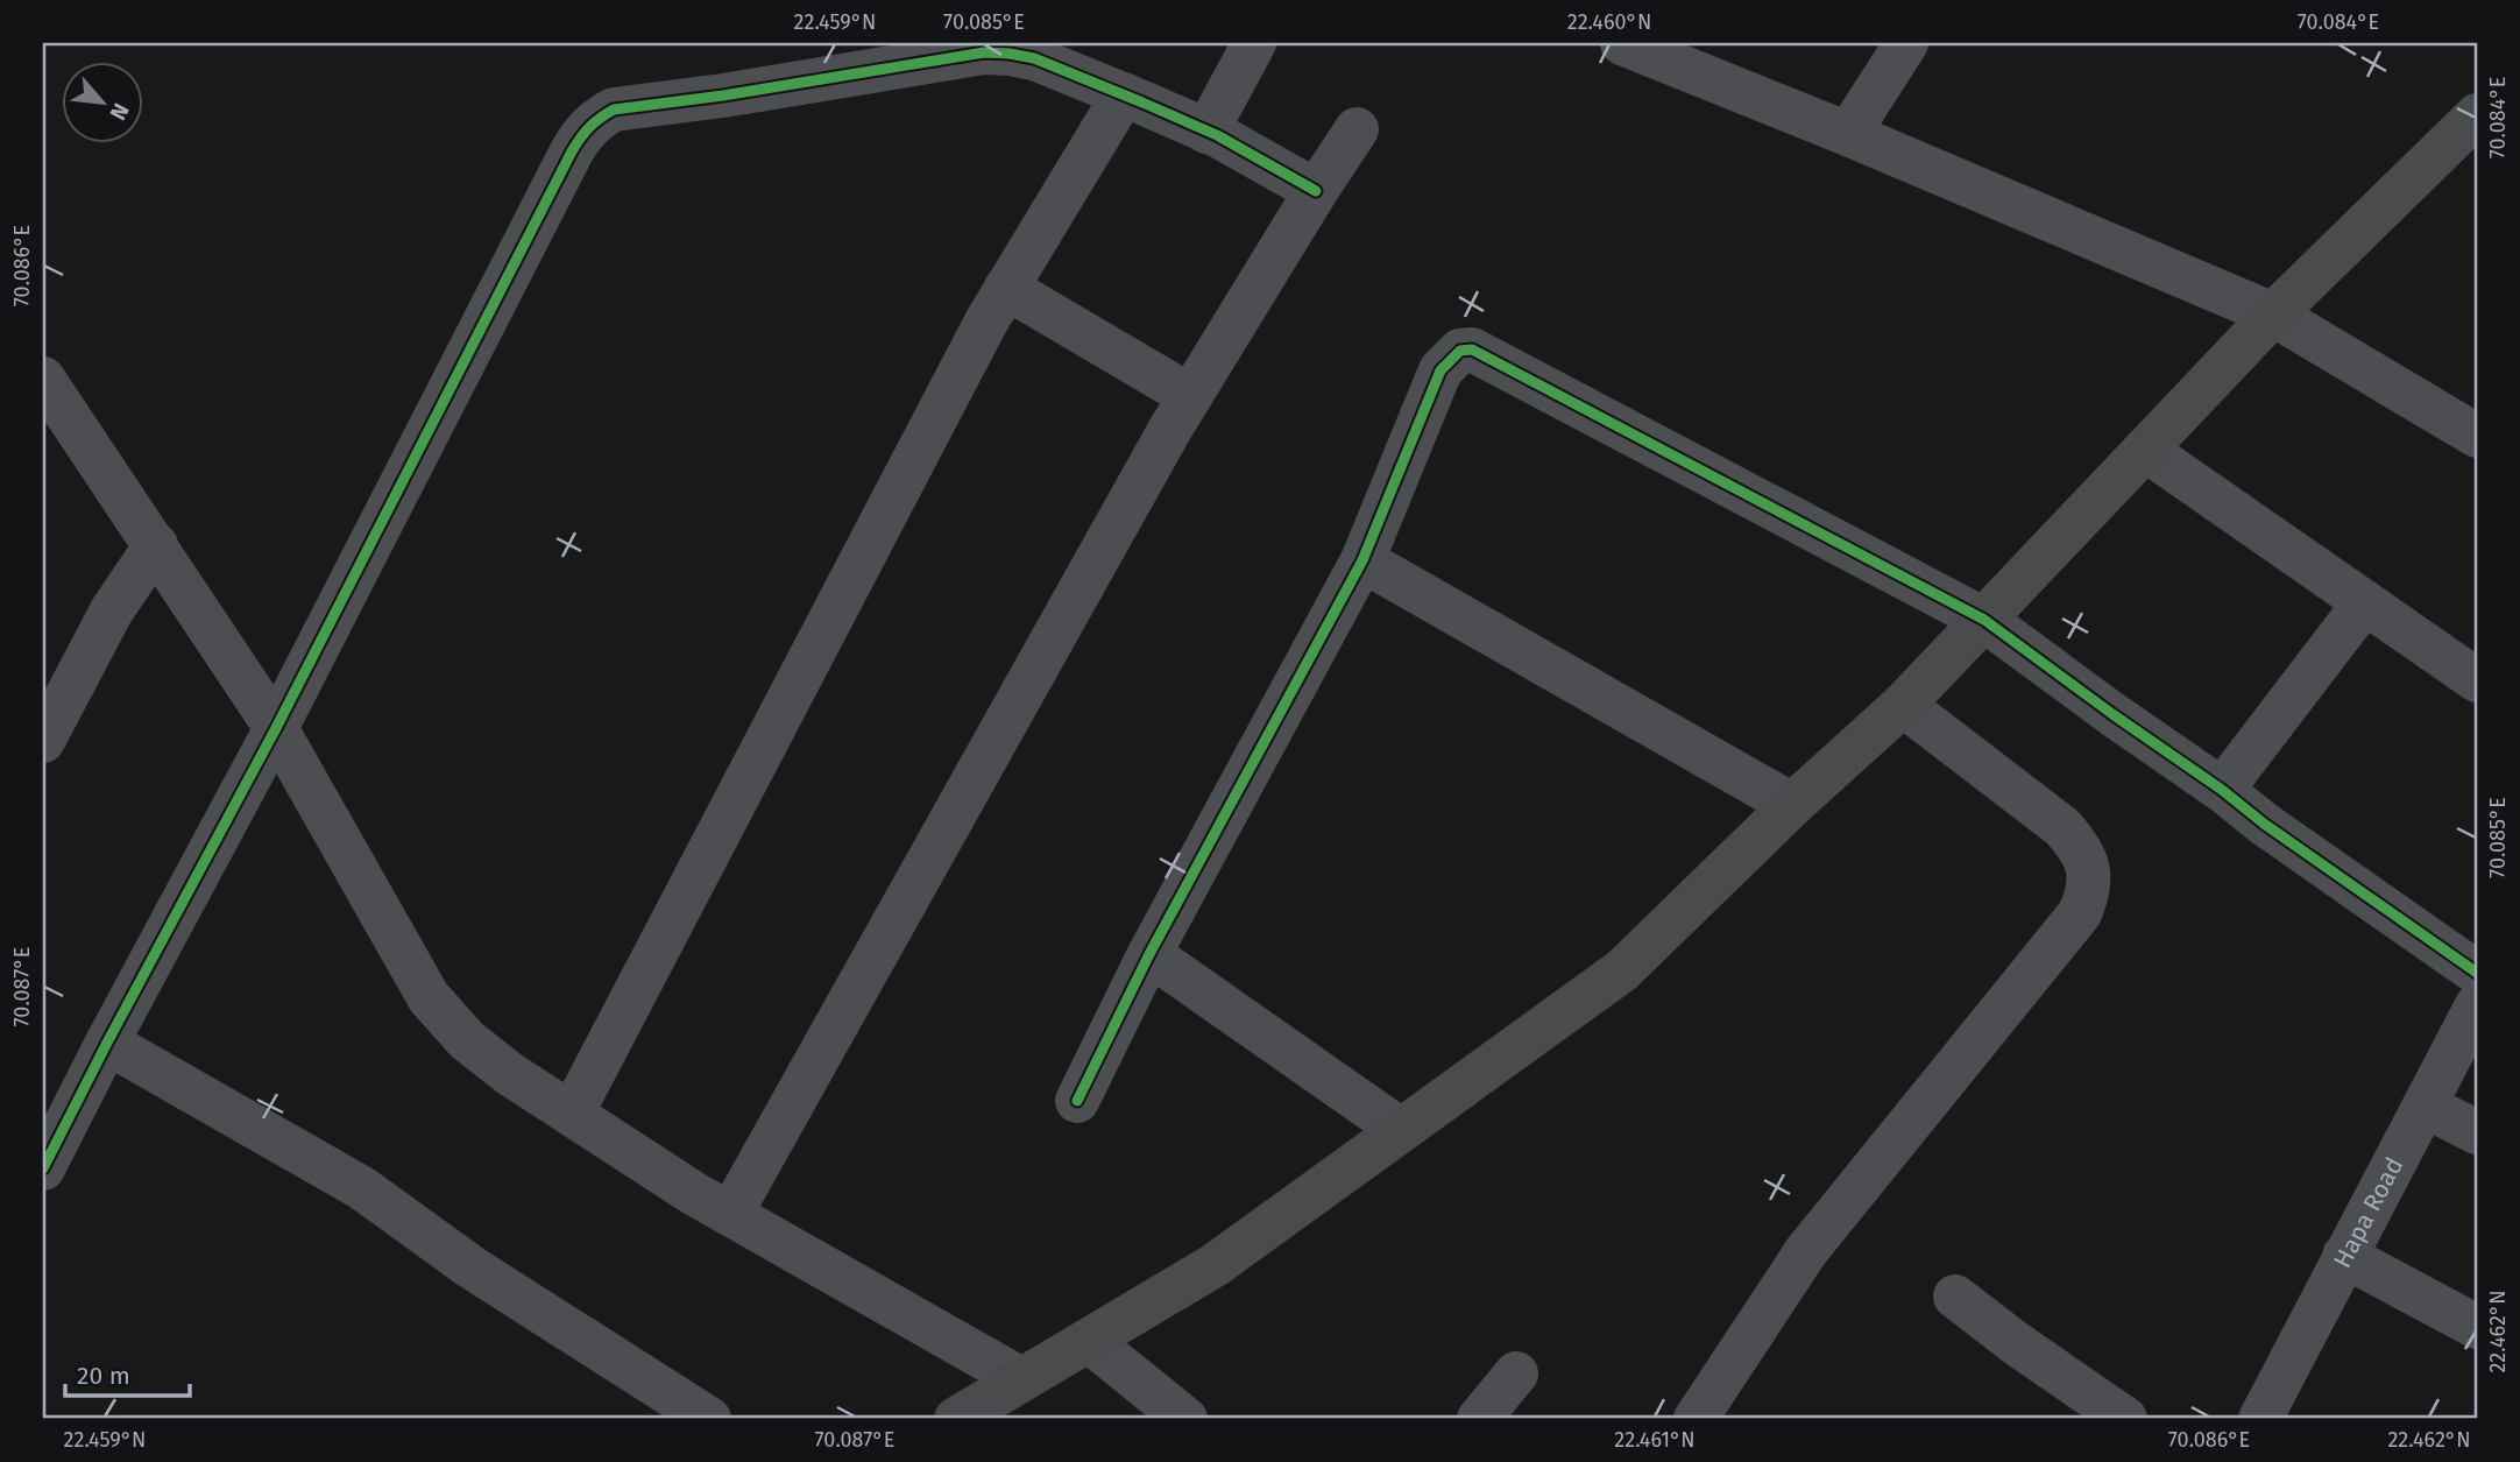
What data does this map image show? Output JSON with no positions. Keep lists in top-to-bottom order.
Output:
{
  "streets": {
    "street": ["Hapa Road"]
  },
  "scale_bar": "20 m",
  "north": "bottom right",
  "coordinates": [
    "22.459°N",
    "70.085°E",
    "22.460°N",
    "70.084°E",
    "70.086°E",
    "70.087°E",
    "22.462°N",
    "22.461°N"
  ]
}
